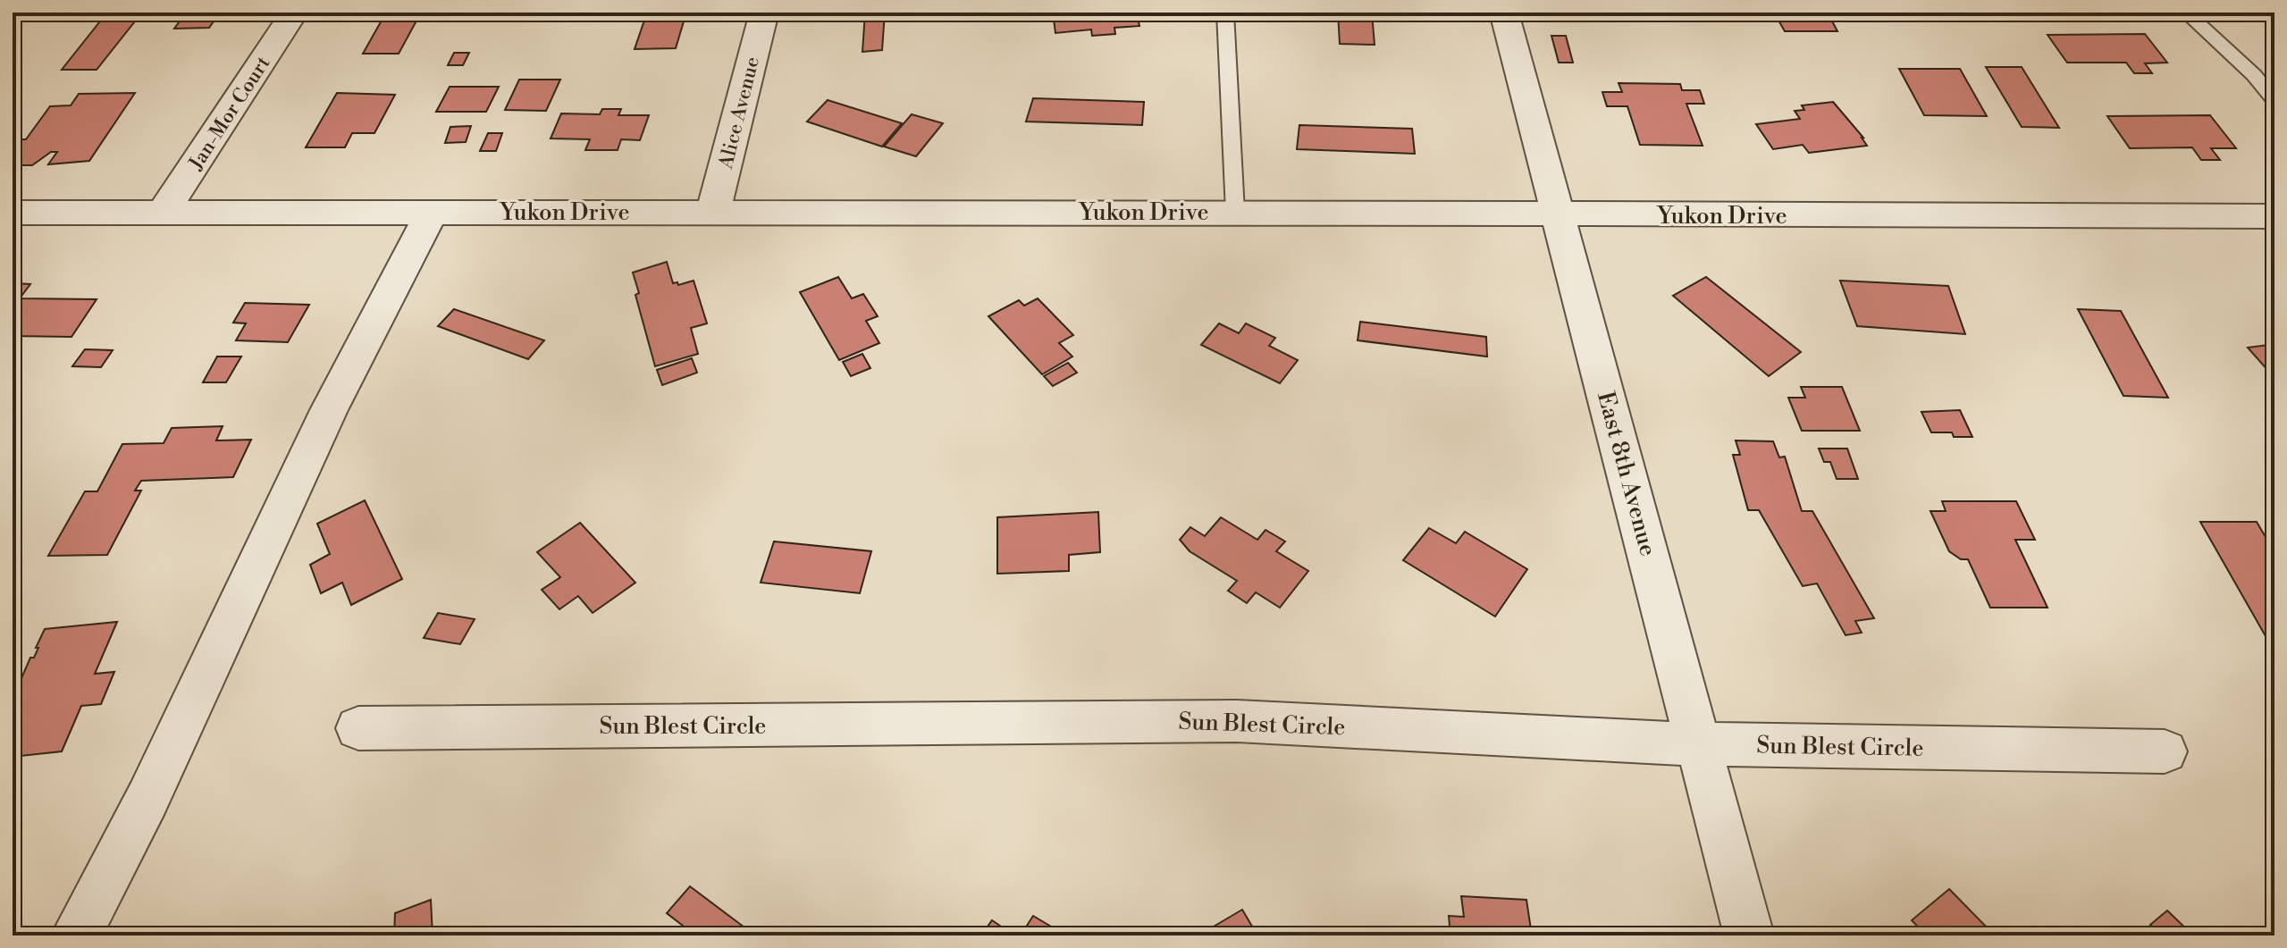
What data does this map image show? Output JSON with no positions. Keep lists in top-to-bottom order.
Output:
{
  "streets": {
    "street": [
      "Jan-Mor Court",
      "Alice Avenue",
      "Yukon Drive",
      "East 8th Avenue",
      "Sun Blest Circle"
    ]
  },
  "crossings": [
    ["Jan-Mor Court", "Yukon Drive"],
    ["Alice Avenue", "Yukon Drive"],
    ["Yukon Drive", "East 8th Avenue"],
    ["East 8th Avenue", "Sun Blest Circle"]
  ]
}
